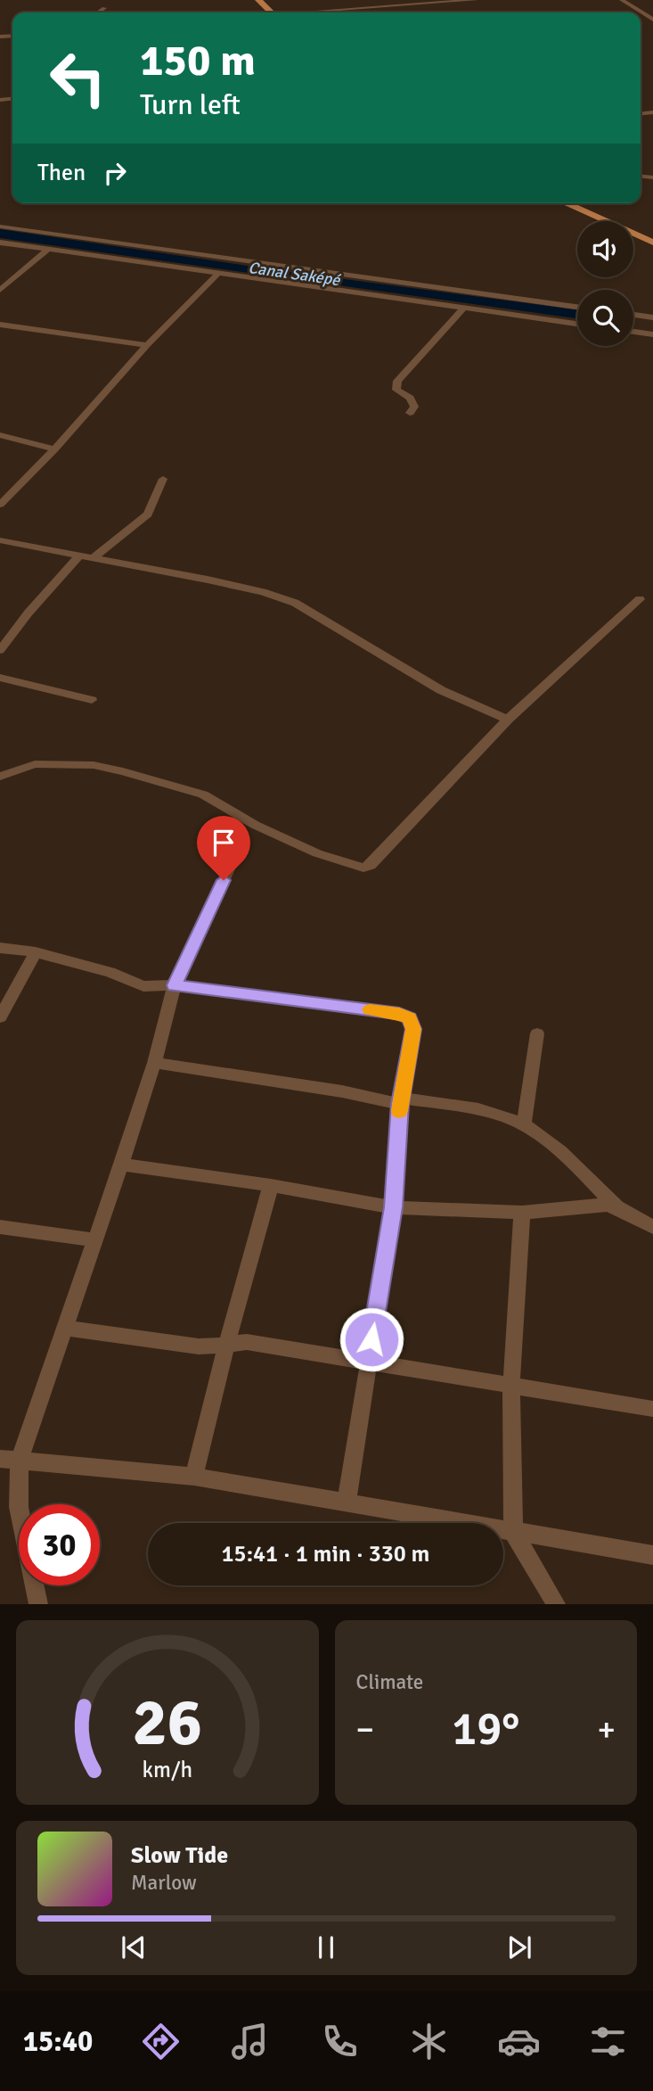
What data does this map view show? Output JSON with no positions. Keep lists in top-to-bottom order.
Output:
{
  "water": ["Canal Saképé"],
  "page": {
    "turn": ["150 m", "Turn left"],
    "then": "Then",
    "limit": "30",
    "trip": "15:41 · 1 min · 330 m",
    "tile": "Climate",
    "heat": ["−", "19°", "+"],
    "song": ["Slow Tide", "Marlow"],
    "tabs": "15:40",
    "gauge": ["26", "km/h"]
  }
}
